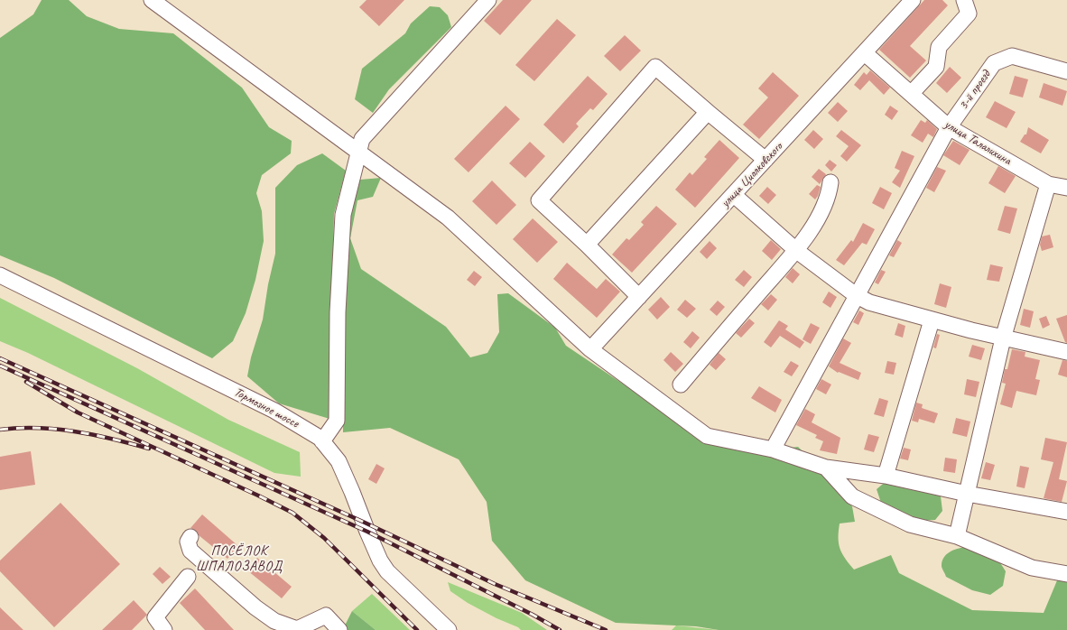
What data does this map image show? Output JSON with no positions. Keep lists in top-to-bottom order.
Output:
{
  "streets": {
    "street": [
      "3-й проезд",
      "улица Талалихина",
      "улица Циолковского",
      "Тормозное шоссе"
    ]
  },
  "crossings": [
    ["3-й проезд", "улица Талалихина"],
    ["улица Талалихина", "улица Циолковского"]
  ],
  "districts": ["ПОСЁЛОК ШПАЛОЗАВОД"]
}
